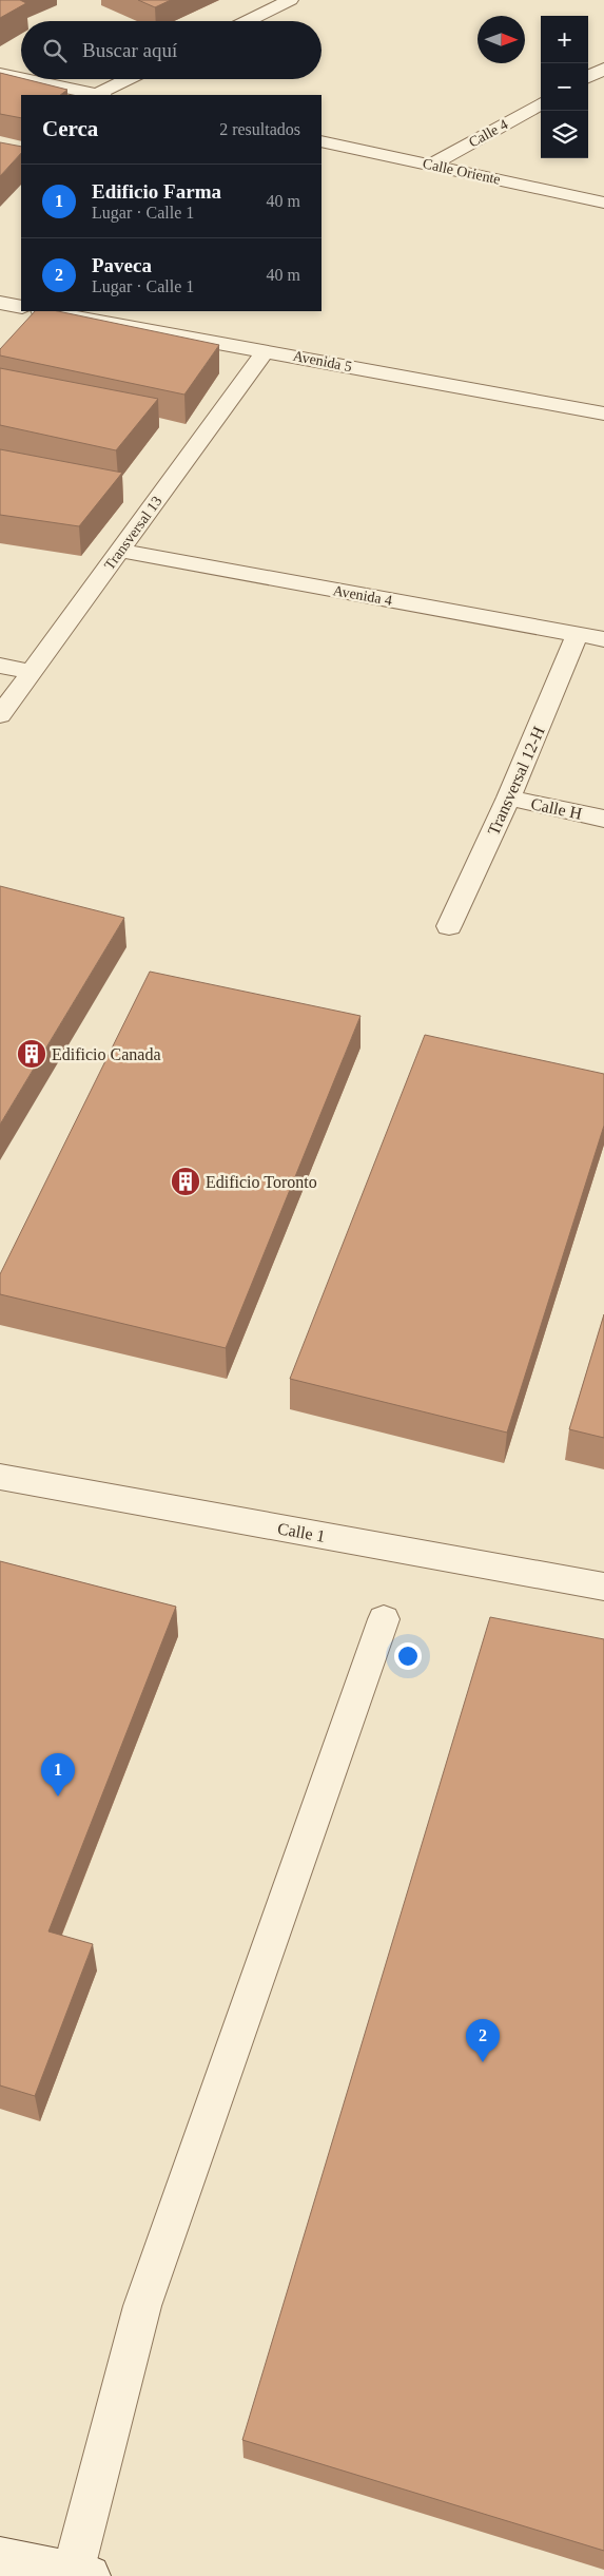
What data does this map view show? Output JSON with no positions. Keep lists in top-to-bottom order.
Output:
{
  "streets": {
    "street": [
      "Calle 4",
      "Calle Oriente",
      "Avenida 5",
      "Transversal 13",
      "Avenida 4",
      "Transversal 12-H",
      "Calle H",
      "Calle 1"
    ]
  },
  "crossings": [
    ["Calle 4", "Calle Oriente"],
    ["Avenida 5", "Transversal 13"],
    ["Transversal 13", "Avenida 4"],
    ["Avenida 4", "Transversal 12-H"],
    ["Transversal 12-H", "Calle H"]
  ],
  "places": {
    "building": ["Edificio Canada", "Edificio Toronto"]
  },
  "north": "right",
  "page": {
    "map_buttons": ["+", "−"],
    "search": "Buscar aquí",
    "heading": ["Cerca", "2 resultados"],
    "list": [
      {
        "mark": "1",
        "name": "Edificio Farma",
        "note": "Lugar · Calle 1",
        "value": "40 m"
      },
      {
        "mark": "2",
        "name": "Paveca",
        "note": "Lugar · Calle 1",
        "value": "40 m"
      }
    ],
    "pins": ["1", "2"]
  }
}
